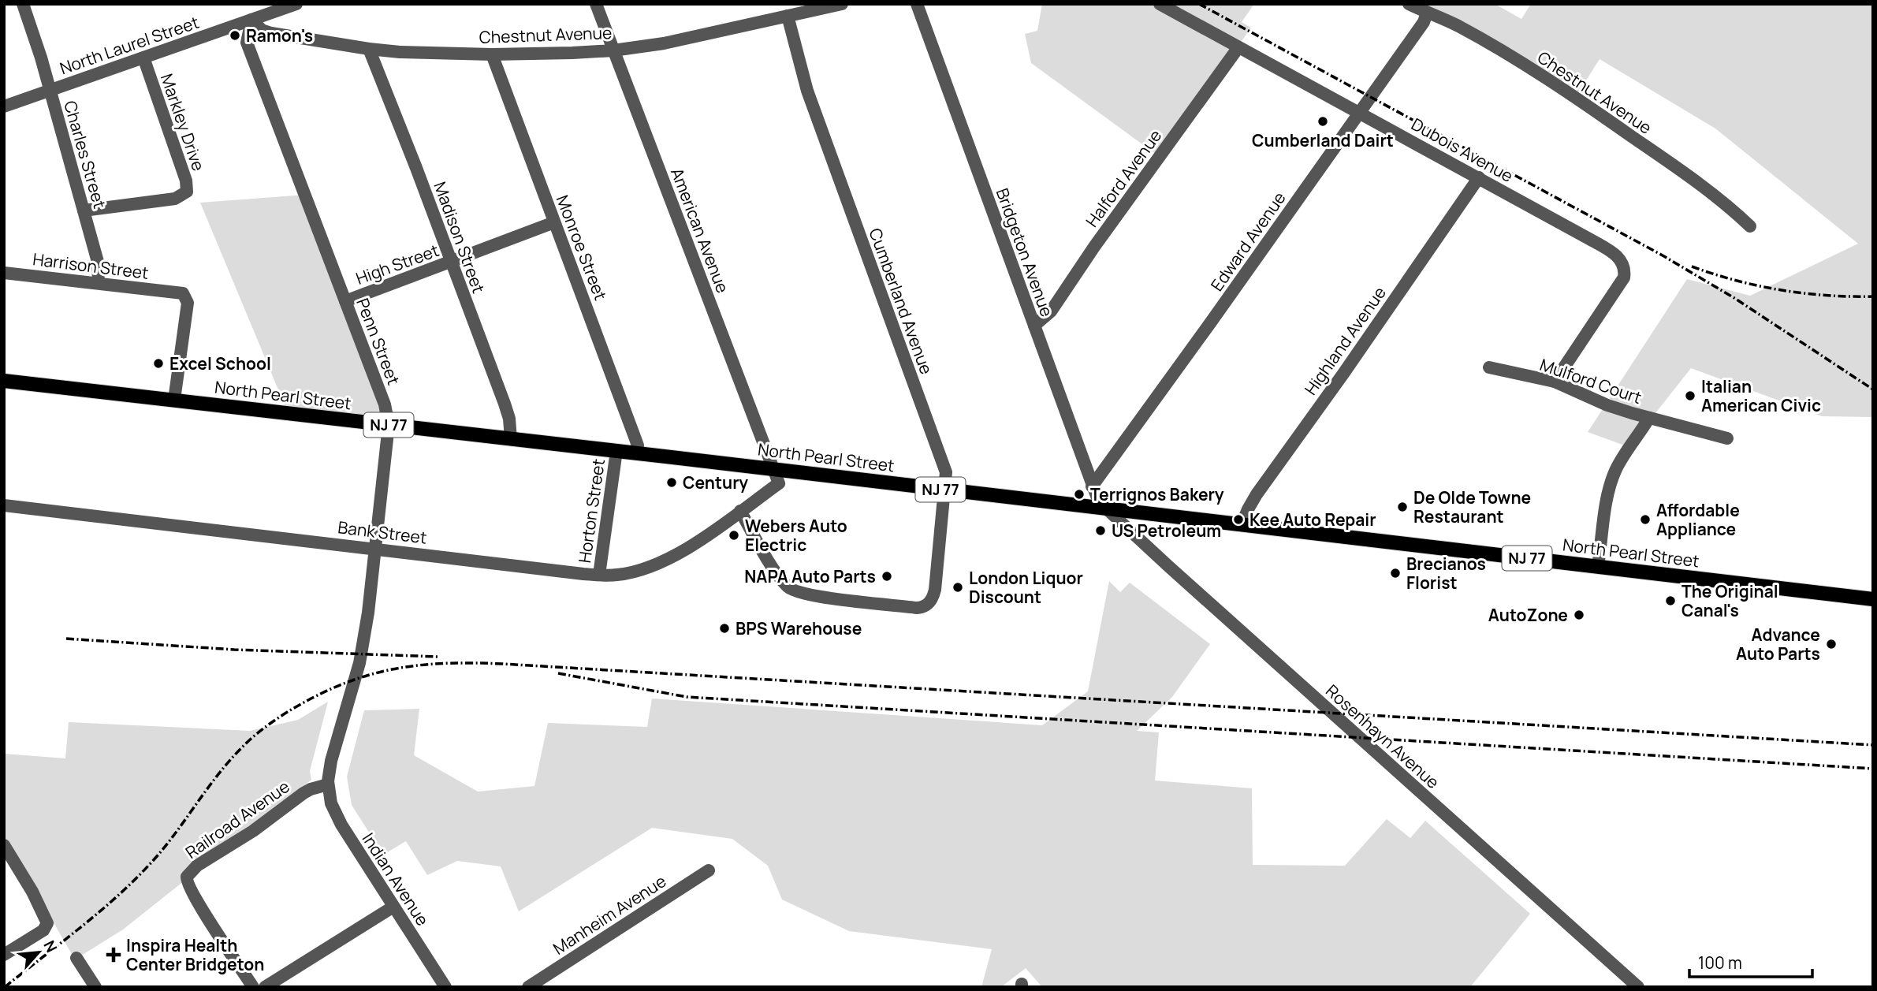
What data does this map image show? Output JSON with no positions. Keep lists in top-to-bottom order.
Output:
{
  "streets": {
    "main road": ["North Pearl Street", "NJ 77"],
    "street": [
      "Chestnut Avenue",
      "North Laurel Street",
      "Markley Drive",
      "Dubois Avenue",
      "Charles Street",
      "Halford Avenue",
      "American Avenue",
      "Madison Street",
      "Edward Avenue",
      "Monroe Street",
      "Bridgeton Avenue",
      "High Street",
      "Harrison Street",
      "Cumberland Avenue",
      "Highland Avenue",
      "Penn Street",
      "Mulford Court",
      "Horton Street",
      "Bank Street",
      "Rosenhayn Avenue",
      "Railroad Avenue",
      "Indian Avenue",
      "Manheim Avenue"
    ]
  },
  "crossings": [
    ["Chestnut Avenue", "North Laurel Street"],
    ["Chestnut Avenue", "American Avenue"],
    ["Chestnut Avenue", "Madison Street"],
    ["Chestnut Avenue", "Edward Avenue"],
    ["Chestnut Avenue", "Monroe Street"],
    ["Chestnut Avenue", "Cumberland Avenue"],
    ["Chestnut Avenue", "Penn Street"],
    ["North Laurel Street", "Markley Drive"],
    ["North Laurel Street", "Charles Street"],
    ["North Laurel Street", "Penn Street"],
    ["Markley Drive", "Charles Street"],
    ["Dubois Avenue", "Halford Avenue"],
    ["Dubois Avenue", "Edward Avenue"],
    ["Dubois Avenue", "Highland Avenue"],
    ["Dubois Avenue", "Mulford Court"],
    ["Charles Street", "Harrison Street"],
    ["Halford Avenue", "Bridgeton Avenue"],
    ["American Avenue", "North Pearl Street"],
    ["American Avenue", "Bank Street"],
    ["Madison Street", "High Street"],
    ["Madison Street", "North Pearl Street"],
    ["Edward Avenue", "Bridgeton Avenue"],
    ["Monroe Street", "High Street"],
    ["Monroe Street", "North Pearl Street"],
    ["Bridgeton Avenue", "North Pearl Street"],
    ["Bridgeton Avenue", "Rosenhayn Avenue"],
    ["High Street", "Penn Street"],
    ["Harrison Street", "North Pearl Street"],
    ["Cumberland Avenue", "North Pearl Street"],
    ["Cumberland Avenue", "Bank Street"],
    ["Highland Avenue", "North Pearl Street"],
    ["Penn Street", "North Pearl Street"],
    ["Penn Street", "Bank Street"],
    ["Penn Street", "Railroad Avenue"],
    ["Penn Street", "Indian Avenue"],
    ["North Pearl Street", "Horton Street"],
    ["North Pearl Street", "Bank Street"],
    ["North Pearl Street", "Rosenhayn Avenue"],
    ["Horton Street", "Bank Street"],
    ["Railroad Avenue", "Indian Avenue"]
  ],
  "places": {
    "other": [
      "Ramon's",
      "Cumberland Dairt",
      "Excel School",
      "Italian American Civic",
      "Century",
      "Terrignos Bakery",
      "De Olde Towne Restaurant",
      "Kee Auto Repair",
      "Affordable Appliance",
      "US Petroleum",
      "Webers Auto Electric",
      "Brecianos Florist",
      "NAPA Auto Parts",
      "London Liquor Discount",
      "The Original Canal's",
      "AutoZone",
      "BPS Warehouse",
      "Advance Auto Parts"
    ],
    "health": ["Inspira Health Center Bridgeton"]
  },
  "scale_bar": "100 m",
  "north": "top right"
}
